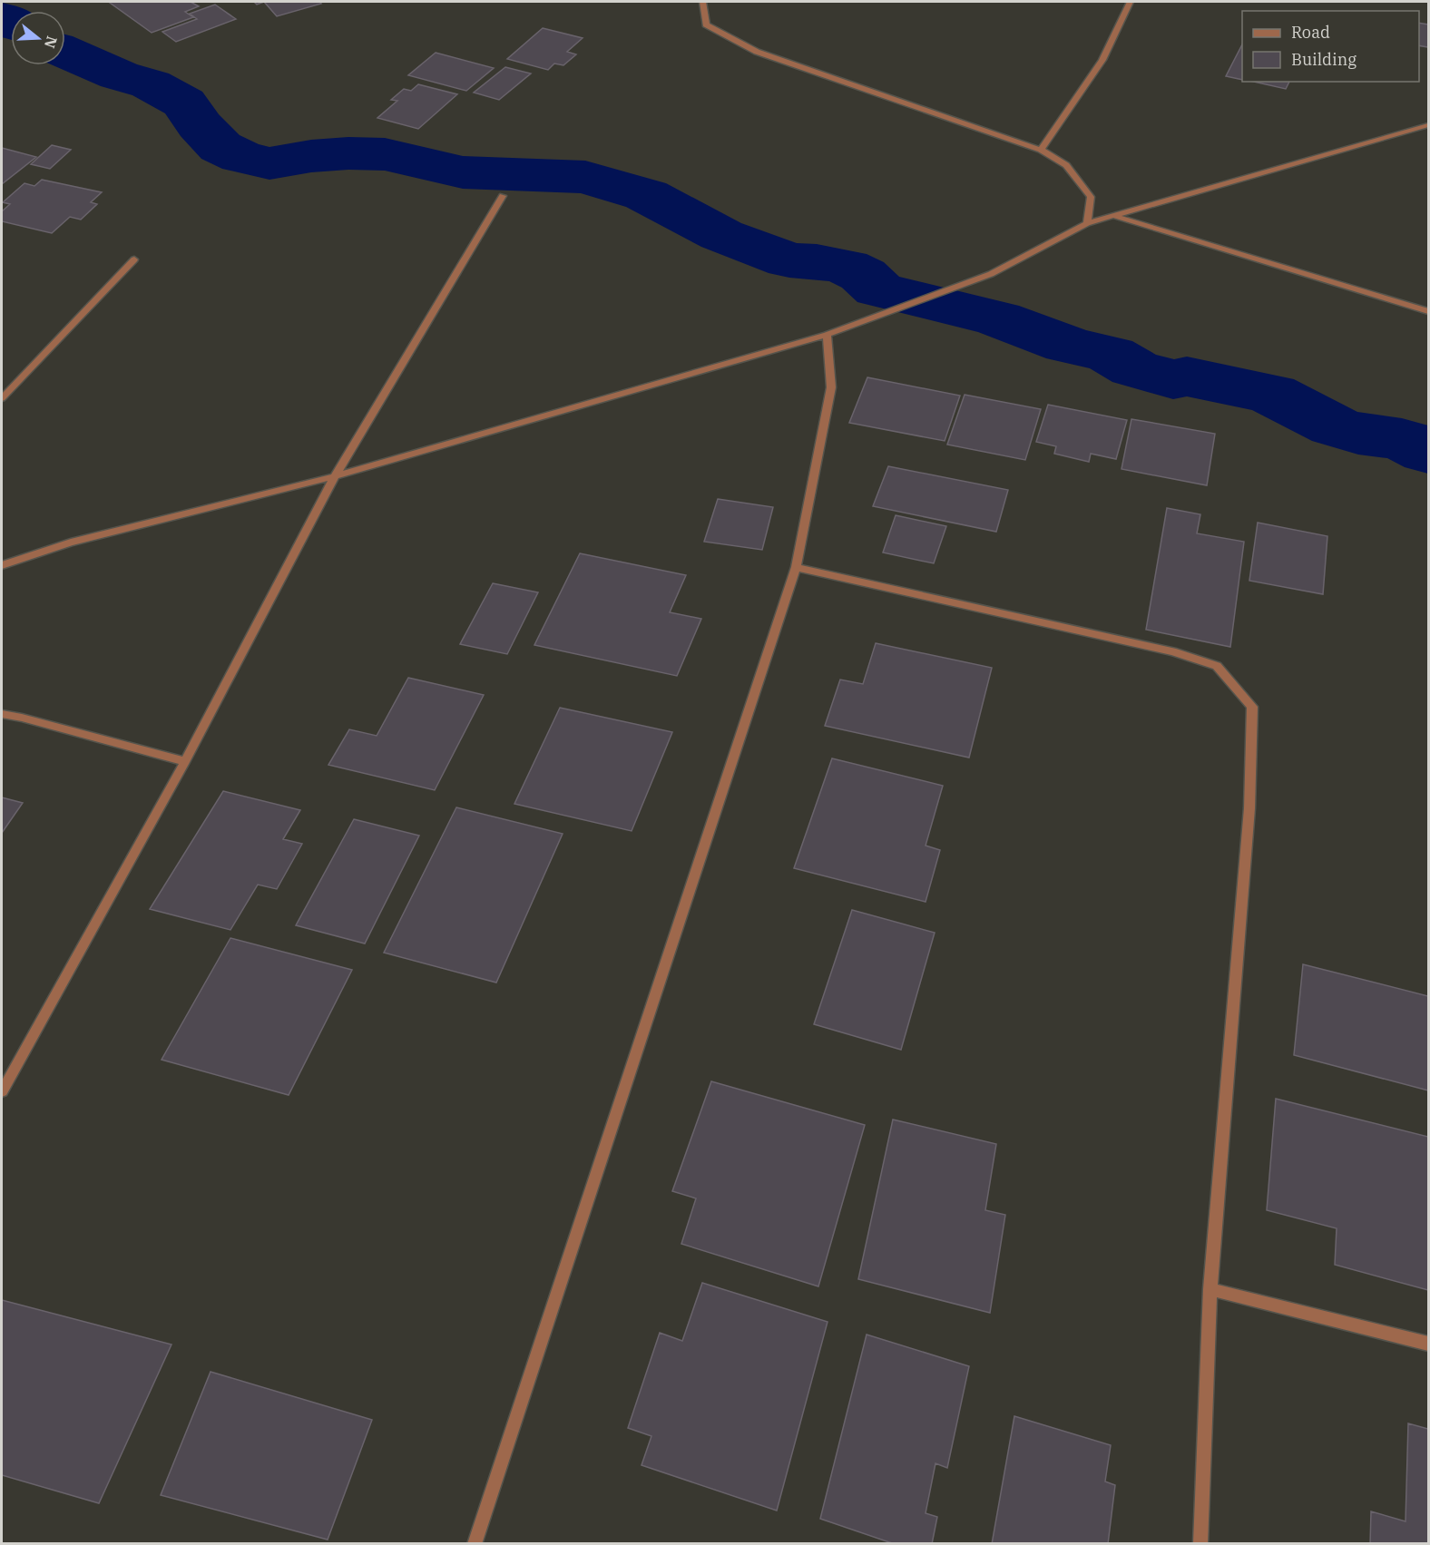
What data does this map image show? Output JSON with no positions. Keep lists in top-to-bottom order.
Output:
{
  "legend": ["Road", "Building"],
  "north": "right"
}
